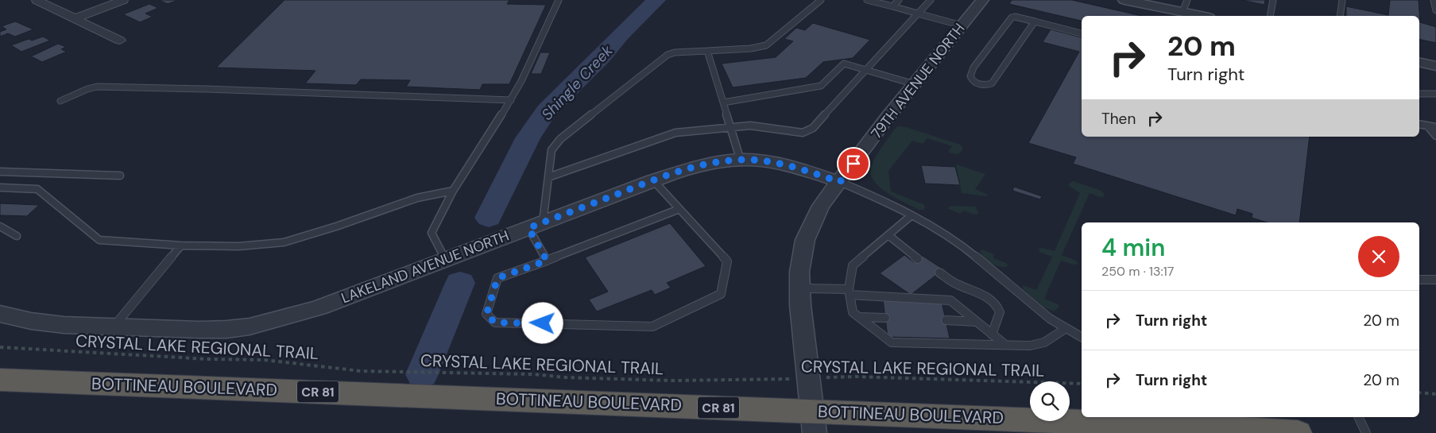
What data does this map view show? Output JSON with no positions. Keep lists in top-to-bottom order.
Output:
{
  "streets": {
    "highway": ["BOTTINEAU BOULEVARD", "CR 81"],
    "street": ["79TH AVENUE NORTH", "LAKELAND AVENUE NORTH"],
    "path": ["CRYSTAL LAKE REGIONAL TRAIL"]
  },
  "crossings": [
    ["79TH AVENUE NORTH", "LAKELAND AVENUE NORTH"],
    ["79TH AVENUE NORTH", "CRYSTAL LAKE REGIONAL TRAIL"],
    ["79TH AVENUE NORTH", "BOTTINEAU BOULEVARD"]
  ],
  "water": ["Shingle Creek"],
  "page": {
    "turn": ["20 m", "Turn right"],
    "then": "Then",
    "heading": ["4 min", "250 m · 13:17"],
    "list": [
      {
        "name": "Turn right",
        "value": "20 m"
      },
      {
        "name": "Turn right",
        "value": "20 m"
      }
    ]
  }
}
